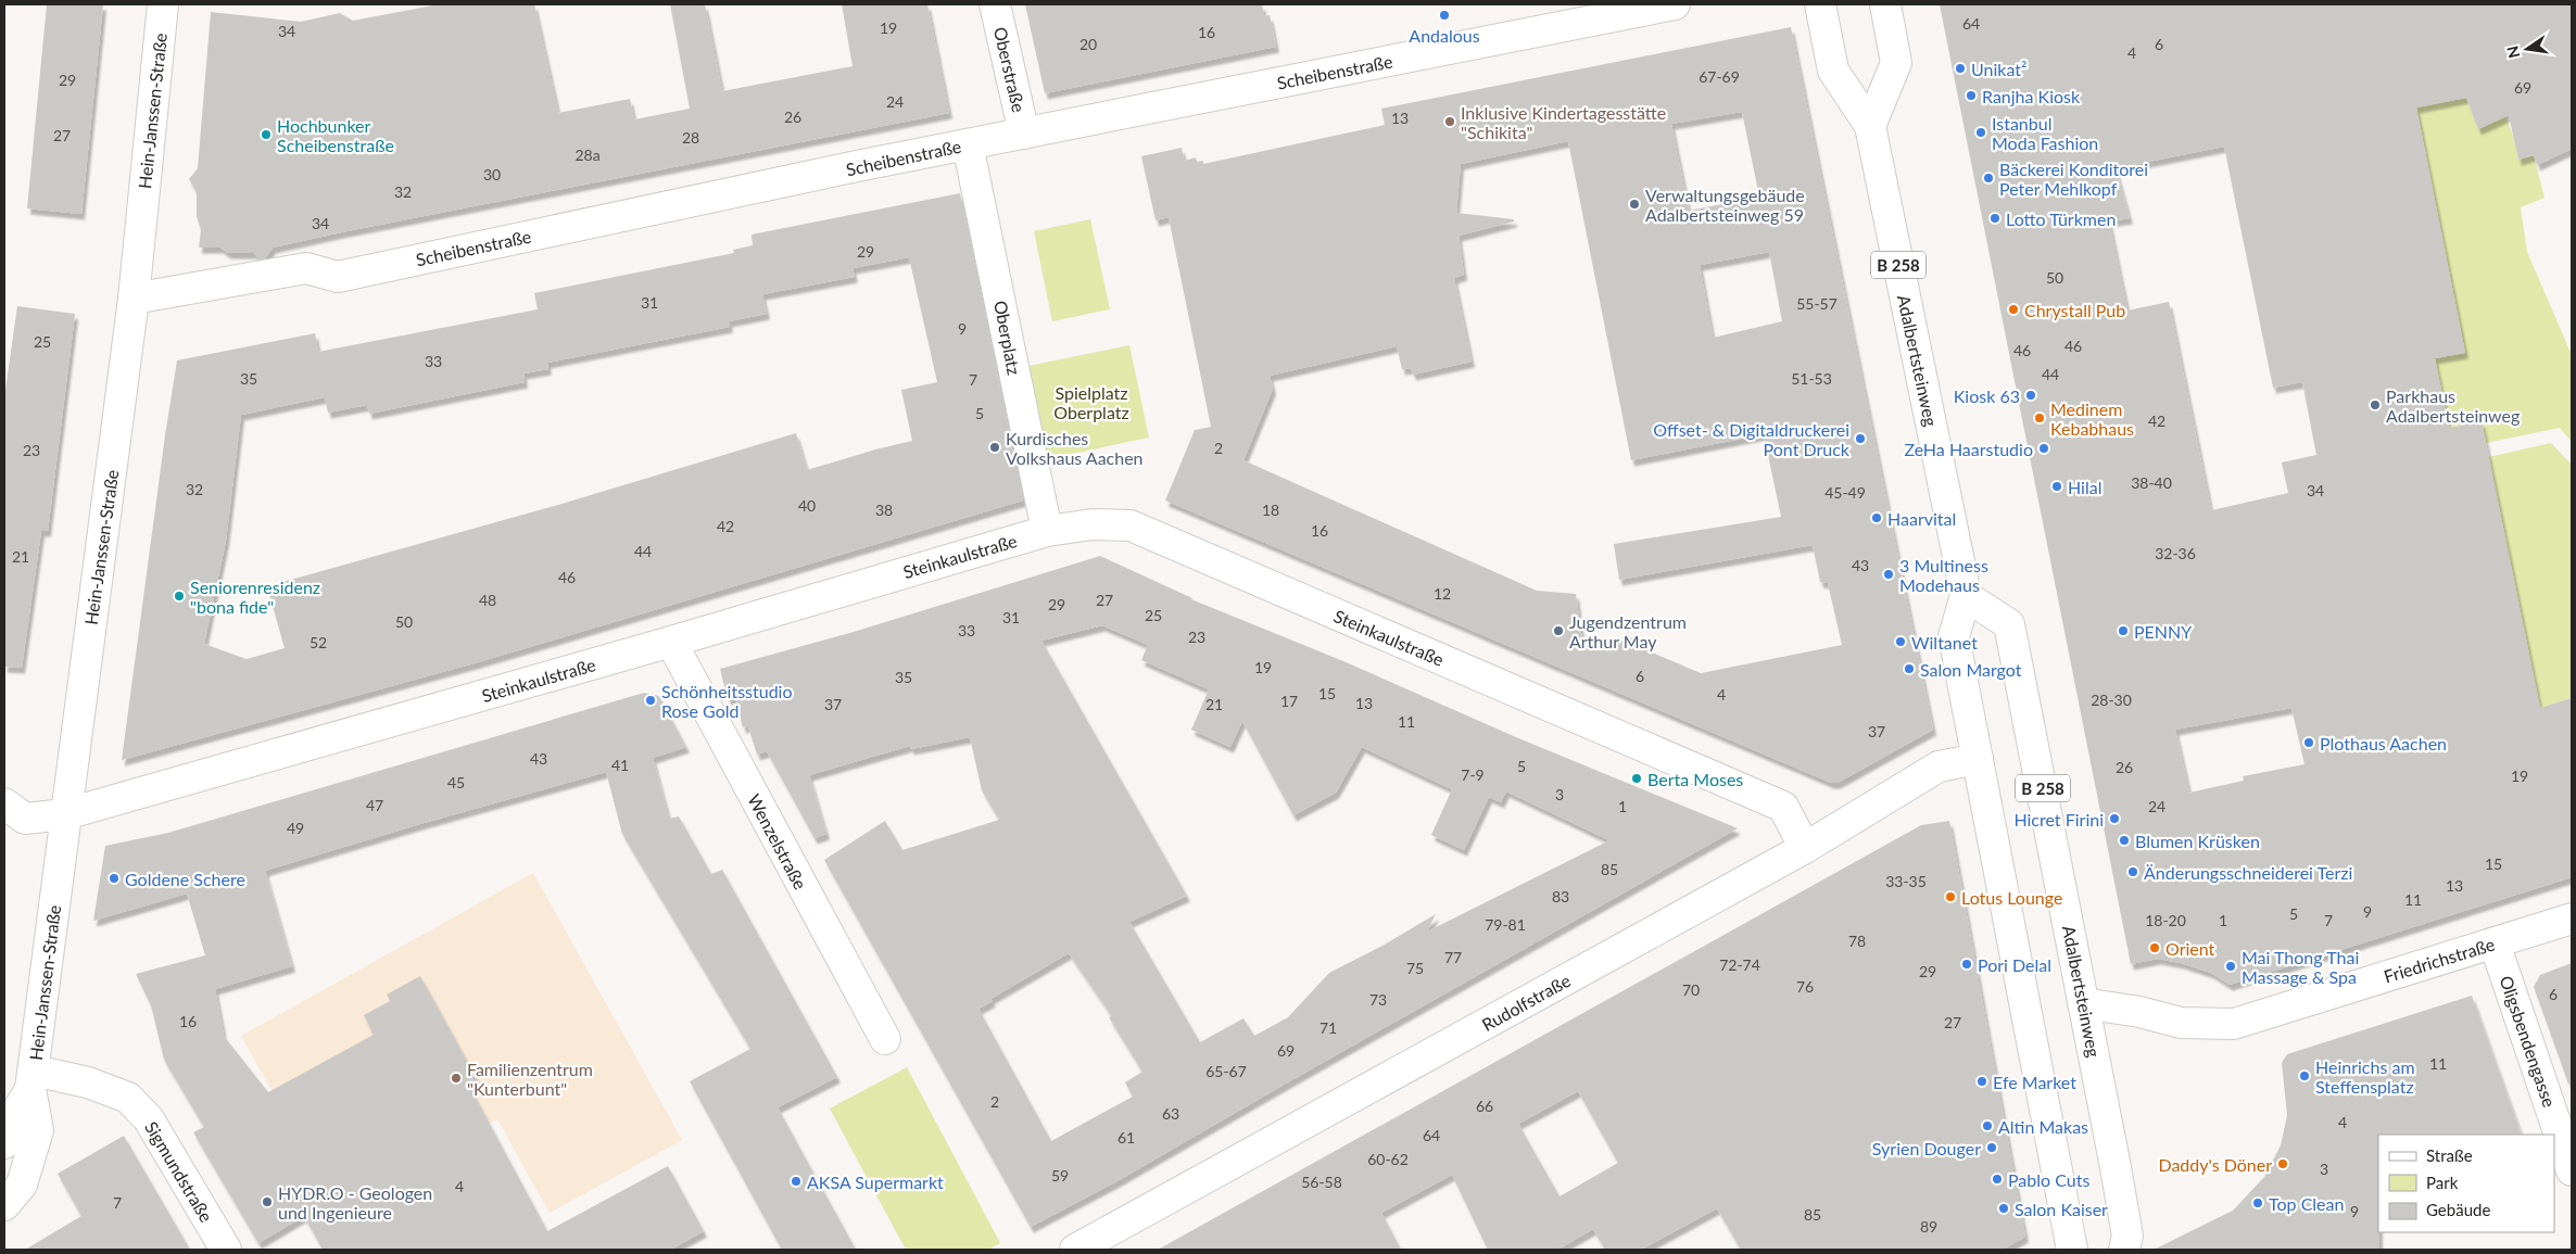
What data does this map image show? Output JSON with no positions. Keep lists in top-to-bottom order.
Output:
{
  "streets": {
    "street": [
      "Oberstraße",
      "Scheibenstraße",
      "Hein-Janssen-Straße",
      "B 258",
      "Oberplatz",
      "Adalbertsteinweg",
      "Steinkaulstraße",
      "Wenzelstraße",
      "Friedrichstraße",
      "Rudolfstraße",
      "Oligsbendengasse",
      "Sigmundstraße"
    ]
  },
  "crossings": [
    ["Oberstraße", "Scheibenstraße"],
    ["Scheibenstraße", "Hein-Janssen-Straße"],
    ["Scheibenstraße", "Oberplatz"],
    ["Hein-Janssen-Straße", "Steinkaulstraße"],
    ["Hein-Janssen-Straße", "Sigmundstraße"],
    ["Oberplatz", "Steinkaulstraße"],
    ["Adalbertsteinweg", "Friedrichstraße"],
    ["Adalbertsteinweg", "Rudolfstraße"],
    ["Steinkaulstraße", "Wenzelstraße"],
    ["Steinkaulstraße", "Rudolfstraße"],
    ["Friedrichstraße", "Oligsbendengasse"]
  ],
  "parks": ["Spielplatz Oberplatz"],
  "places": [
    "Andalous",
    "Unikat²",
    "Ranjha Kiosk",
    "Inklusive Kindertagesstätte \"Schikita\"",
    "Istanbul Moda Fashion",
    "Hochbunker Scheibenstraße",
    "Bäckerei Konditorei Peter Mehlkopf",
    "Verwaltungsgebäude Adalbertsteinweg 59",
    "Lotto Türkmen",
    "Chrystall Pub",
    "Kiosk 63",
    "Parkhaus Adalbertsteinweg",
    "Medinem Kebabhaus",
    "Offset- & Digitaldruckerei Pont Druck",
    "Kurdisches Volkshaus Aachen",
    "ZeHa Haarstudio",
    "Hilal",
    "Haarvital",
    "3 Multiness Modehaus",
    "Seniorenresidenz \"bona fide\"",
    "Jugendzentrum Arthur May",
    "PENNY",
    "Wiltanet",
    "Salon Margot",
    "Schönheitsstudio Rose Gold",
    "Plothaus Aachen",
    "Berta Moses",
    "Hicret Firini",
    "Blumen Krüsken",
    "Änderungsschneiderei Terzi",
    "Goldene Schere",
    "Lotus Lounge",
    "Orient",
    "Pori Delal",
    "Mai Thong Thai Massage & Spa",
    "Heinrichs am Steffensplatz",
    "Familienzentrum \"Kunterbunt\"",
    "Efe Market",
    "Altin Makas",
    "Syrien Douger",
    "Daddy's Döner",
    "Pablo Cuts",
    "AKSA Supermarkt",
    "HYDR.O - Geologen und Ingenieure",
    "Top Clean",
    "Salon Kaiser"
  ],
  "house_numbers": [
    "64",
    "19",
    "34",
    "16",
    "20",
    "6",
    "4",
    "67-69",
    "29",
    "69",
    "24",
    "26",
    "13",
    "27",
    "28",
    "28a",
    "30",
    "32",
    "34",
    "29",
    "50",
    "31",
    "55-57",
    "9",
    "25",
    "46",
    "46",
    "33",
    "44",
    "35",
    "51-53",
    "7",
    "5",
    "42",
    "2",
    "23",
    "38-40",
    "32",
    "34",
    "45-49",
    "40",
    "38",
    "18",
    "42",
    "16",
    "44",
    "32-36",
    "21",
    "43",
    "46",
    "12",
    "48",
    "27",
    "29",
    "25",
    "31",
    "50",
    "33",
    "23",
    "52",
    "19",
    "6",
    "35",
    "15",
    "4",
    "28-30",
    "17",
    "13",
    "37",
    "21",
    "11",
    "37",
    "43",
    "41",
    "5",
    "26",
    "7-9",
    "19",
    "45",
    "3",
    "47",
    "1",
    "24",
    "49",
    "15",
    "85",
    "33-35",
    "13",
    "83",
    "11",
    "9",
    "5",
    "18-20",
    "1",
    "7",
    "79-81",
    "78",
    "77",
    "72-74",
    "75",
    "29",
    "76",
    "70",
    "6",
    "73",
    "16",
    "27",
    "71",
    "69",
    "11",
    "65-67",
    "2",
    "66",
    "63",
    "4",
    "64",
    "61",
    "60-62",
    "3",
    "59",
    "56-58",
    "4",
    "7",
    "9",
    "85",
    "89"
  ],
  "legend": ["Straße", "Park", "Gebäude"],
  "north": "left"
}
